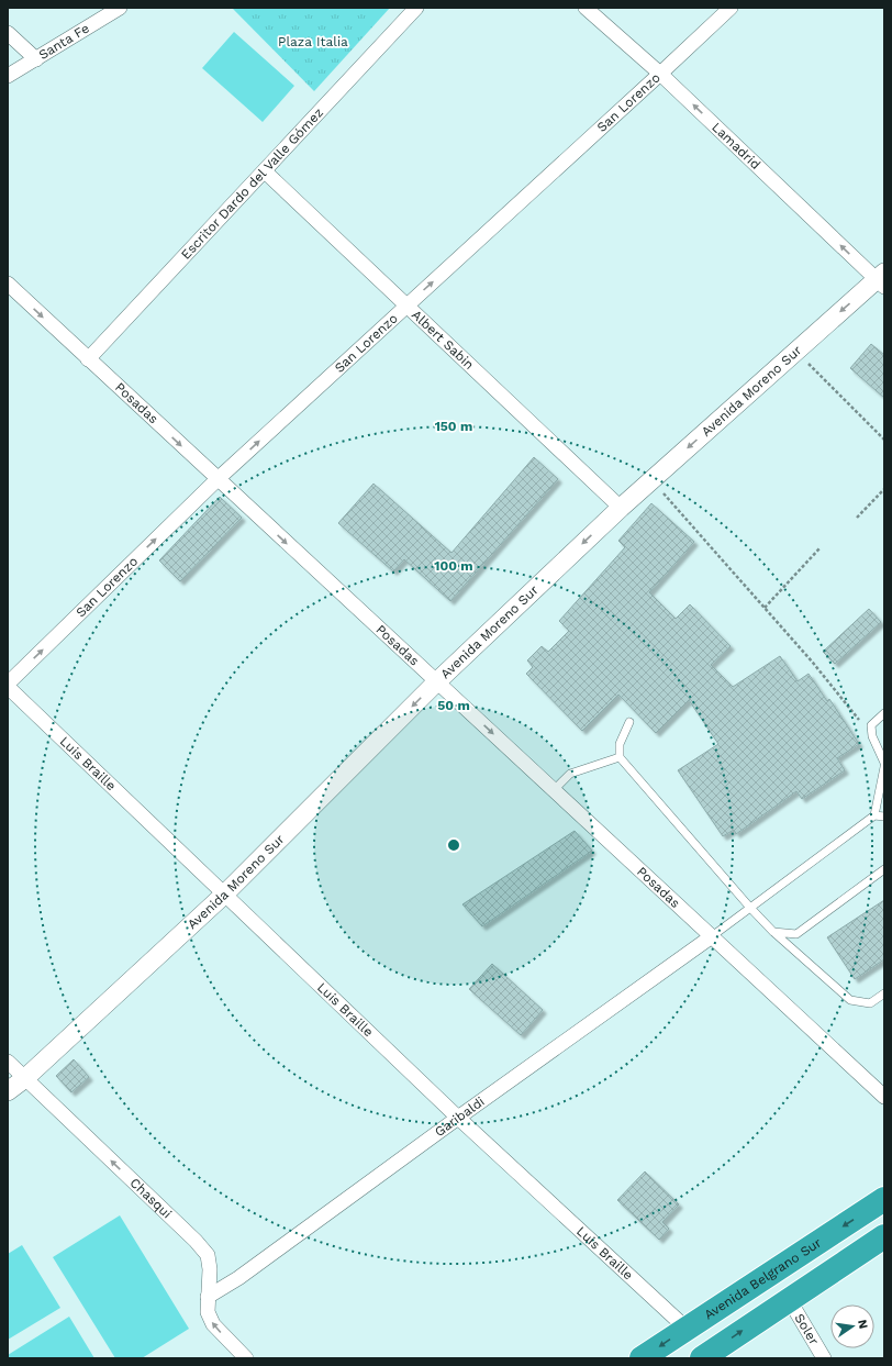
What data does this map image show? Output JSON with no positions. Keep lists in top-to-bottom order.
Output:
{
  "streets": {
    "highway": ["Avenida Belgrano Sur"],
    "street": [
      "Santa Fe",
      "San Lorenzo",
      "Lamadrid",
      "Escritor Dardo del Valle Gómez",
      "Albert Sabin",
      "Avenida Moreno Sur",
      "Posadas",
      "Luis Braille",
      "Garibaldi",
      "Chasqui",
      "Soler"
    ]
  },
  "crossings": [
    ["San Lorenzo", "Lamadrid"],
    ["San Lorenzo", "Albert Sabin"],
    ["San Lorenzo", "Posadas"],
    ["San Lorenzo", "Luis Braille"],
    ["Lamadrid", "Avenida Moreno Sur"],
    ["Escritor Dardo del Valle Gómez", "Albert Sabin"],
    ["Escritor Dardo del Valle Gómez", "Posadas"],
    ["Albert Sabin", "Avenida Moreno Sur"],
    ["Avenida Moreno Sur", "Posadas"],
    ["Avenida Moreno Sur", "Luis Braille"],
    ["Avenida Moreno Sur", "Chasqui"],
    ["Posadas", "Garibaldi"],
    ["Luis Braille", "Garibaldi"],
    ["Luis Braille", "Avenida Belgrano Sur"],
    ["Garibaldi", "Chasqui"]
  ],
  "one_way": [
    "San Lorenzo",
    "Lamadrid",
    "Avenida Moreno Sur",
    "Posadas",
    "Chasqui"
  ],
  "parks": ["Plaza Italia"],
  "north": "right",
  "rings": ["150 m", "100 m", "50 m"]
}
